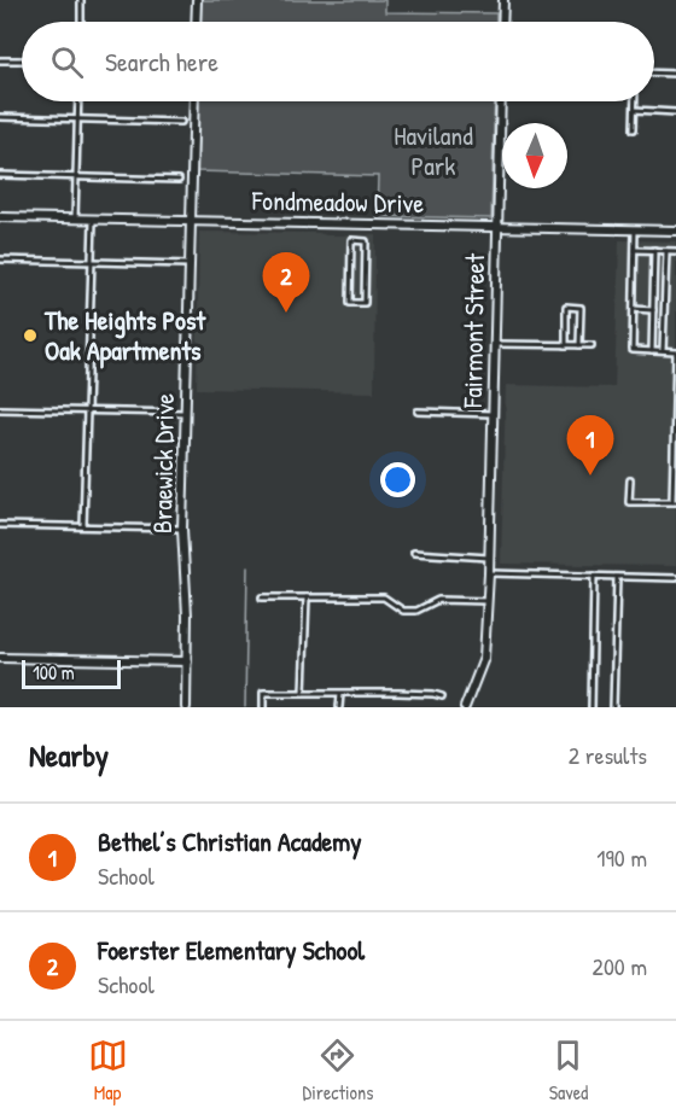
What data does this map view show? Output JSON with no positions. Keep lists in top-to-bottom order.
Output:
{
  "streets": {
    "street": ["Fondmeadow Drive", "Fairmont Street", "Braewick Drive"]
  },
  "crossings": [
    ["Fondmeadow Drive", "Fairmont Street"],
    ["Fondmeadow Drive", "Braewick Drive"]
  ],
  "parks": ["Haviland Park"],
  "places": ["The Heights Post Oak Apartments"],
  "scale_bar": "100 m",
  "north": "bottom",
  "page": {
    "search": "Search here",
    "pins": ["2", "1"],
    "scale": "100 m",
    "heading": ["Nearby", "2 results"],
    "list": [
      {
        "mark": "1",
        "name": "Bethel’s Christian Academy",
        "note": "School",
        "value": "190 m"
      },
      {
        "mark": "2",
        "name": "Foerster Elementary School",
        "note": "School",
        "value": "200 m"
      }
    ],
    "nav": ["Map", "Directions", "Saved"]
  }
}
